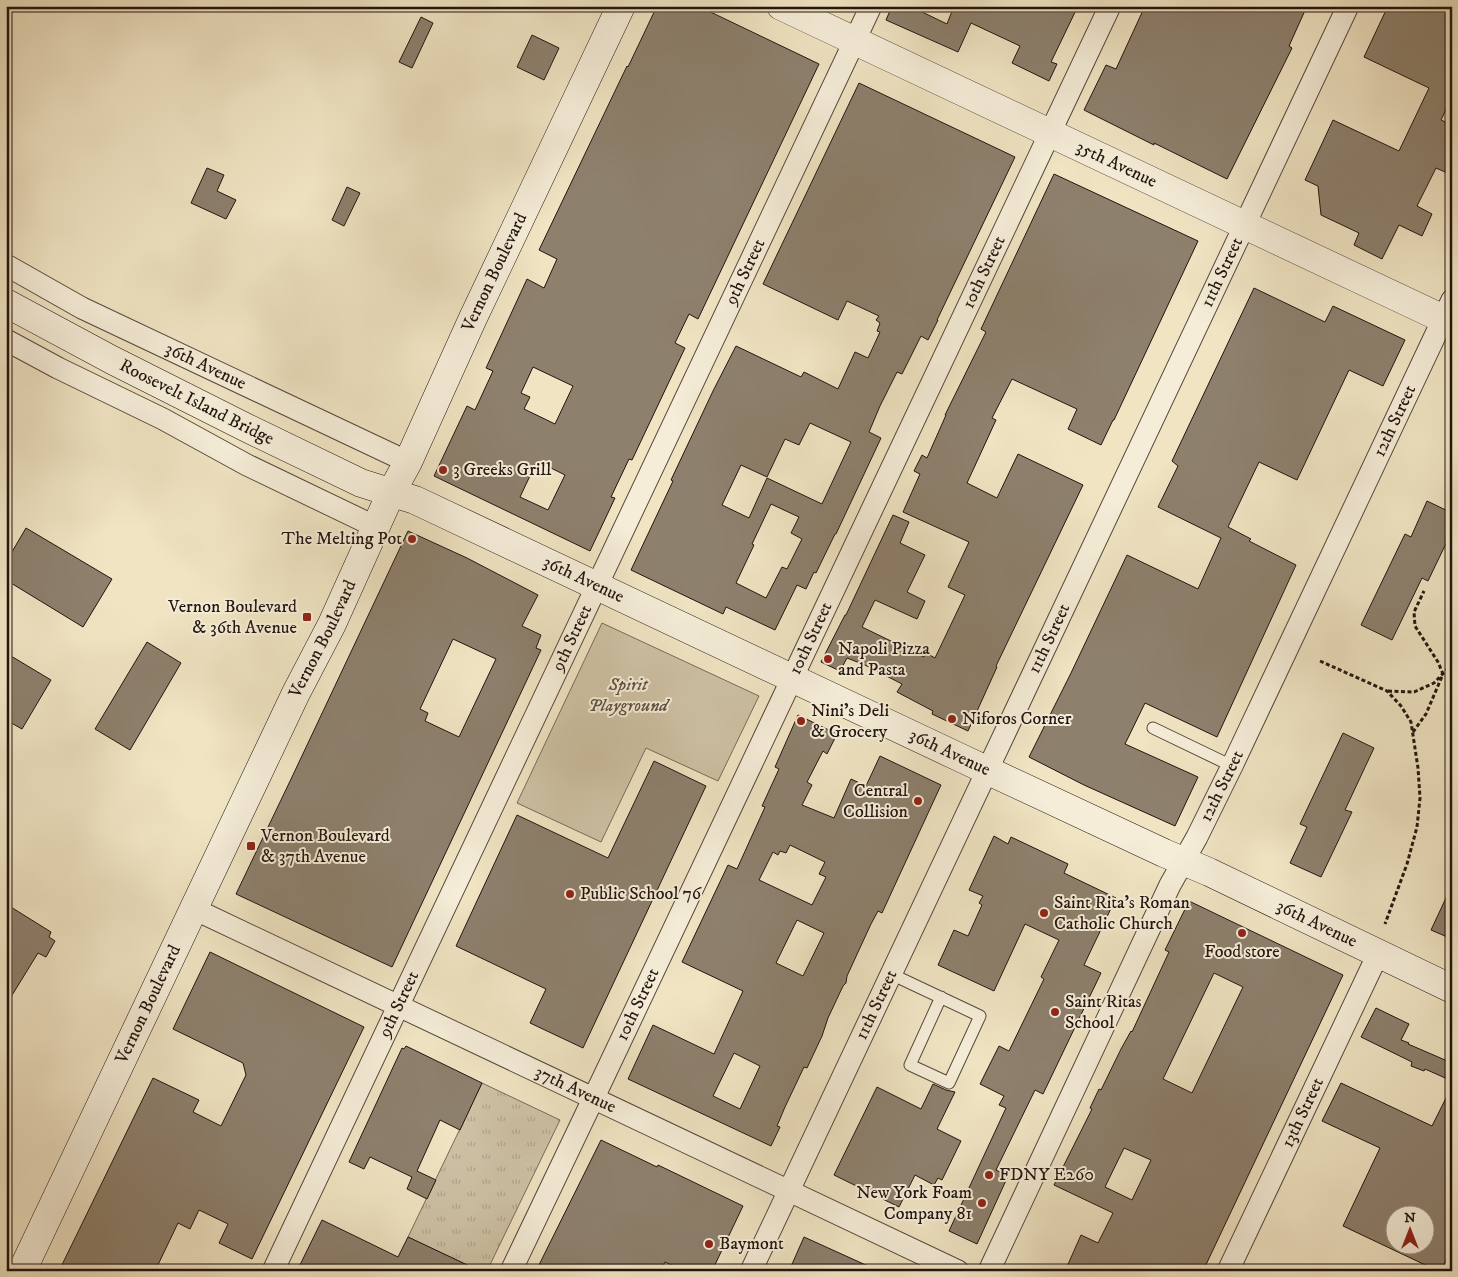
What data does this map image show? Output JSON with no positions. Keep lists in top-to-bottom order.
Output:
{
  "streets": {
    "main road": [
      "35th Avenue",
      "Vernon Boulevard",
      "36th Avenue",
      "Roosevelt Island Bridge"
    ],
    "street": [
      "9th Street",
      "11th Street",
      "10th Street",
      "12th Street",
      "37th Avenue",
      "13th Street"
    ]
  },
  "crossings": [
    ["35th Avenue", "9th Street"],
    ["35th Avenue", "11th Street"],
    ["35th Avenue", "10th Street"],
    ["35th Avenue", "12th Street"],
    ["9th Street", "36th Avenue"],
    ["9th Street", "37th Avenue"],
    ["11th Street", "36th Avenue"],
    ["11th Street", "37th Avenue"],
    ["Vernon Boulevard", "36th Avenue"],
    ["Vernon Boulevard", "Roosevelt Island Bridge"],
    ["Vernon Boulevard", "37th Avenue"],
    ["10th Street", "36th Avenue"],
    ["10th Street", "37th Avenue"],
    ["36th Avenue", "Roosevelt Island Bridge"],
    ["36th Avenue", "12th Street"],
    ["36th Avenue", "13th Street"]
  ],
  "parks": ["Spirit Playground"],
  "places": {
    "other": [
      "3 Greeks Grill",
      "The Melting Pot",
      "Napoli Pizza and Pasta",
      "Niforos Corner",
      "Nini's Deli & Grocery",
      "Central Collision",
      "Public School 76",
      "Saint Rita's Roman Catholic Church",
      "Food store",
      "Saint Ritas School",
      "FDNY E260",
      "New York Foam Company 81",
      "Baymont"
    ],
    "transit": ["Vernon Boulevard & 36th Avenue", "Vernon Boulevard & 37th Avenue"]
  },
  "north": "top"
}
